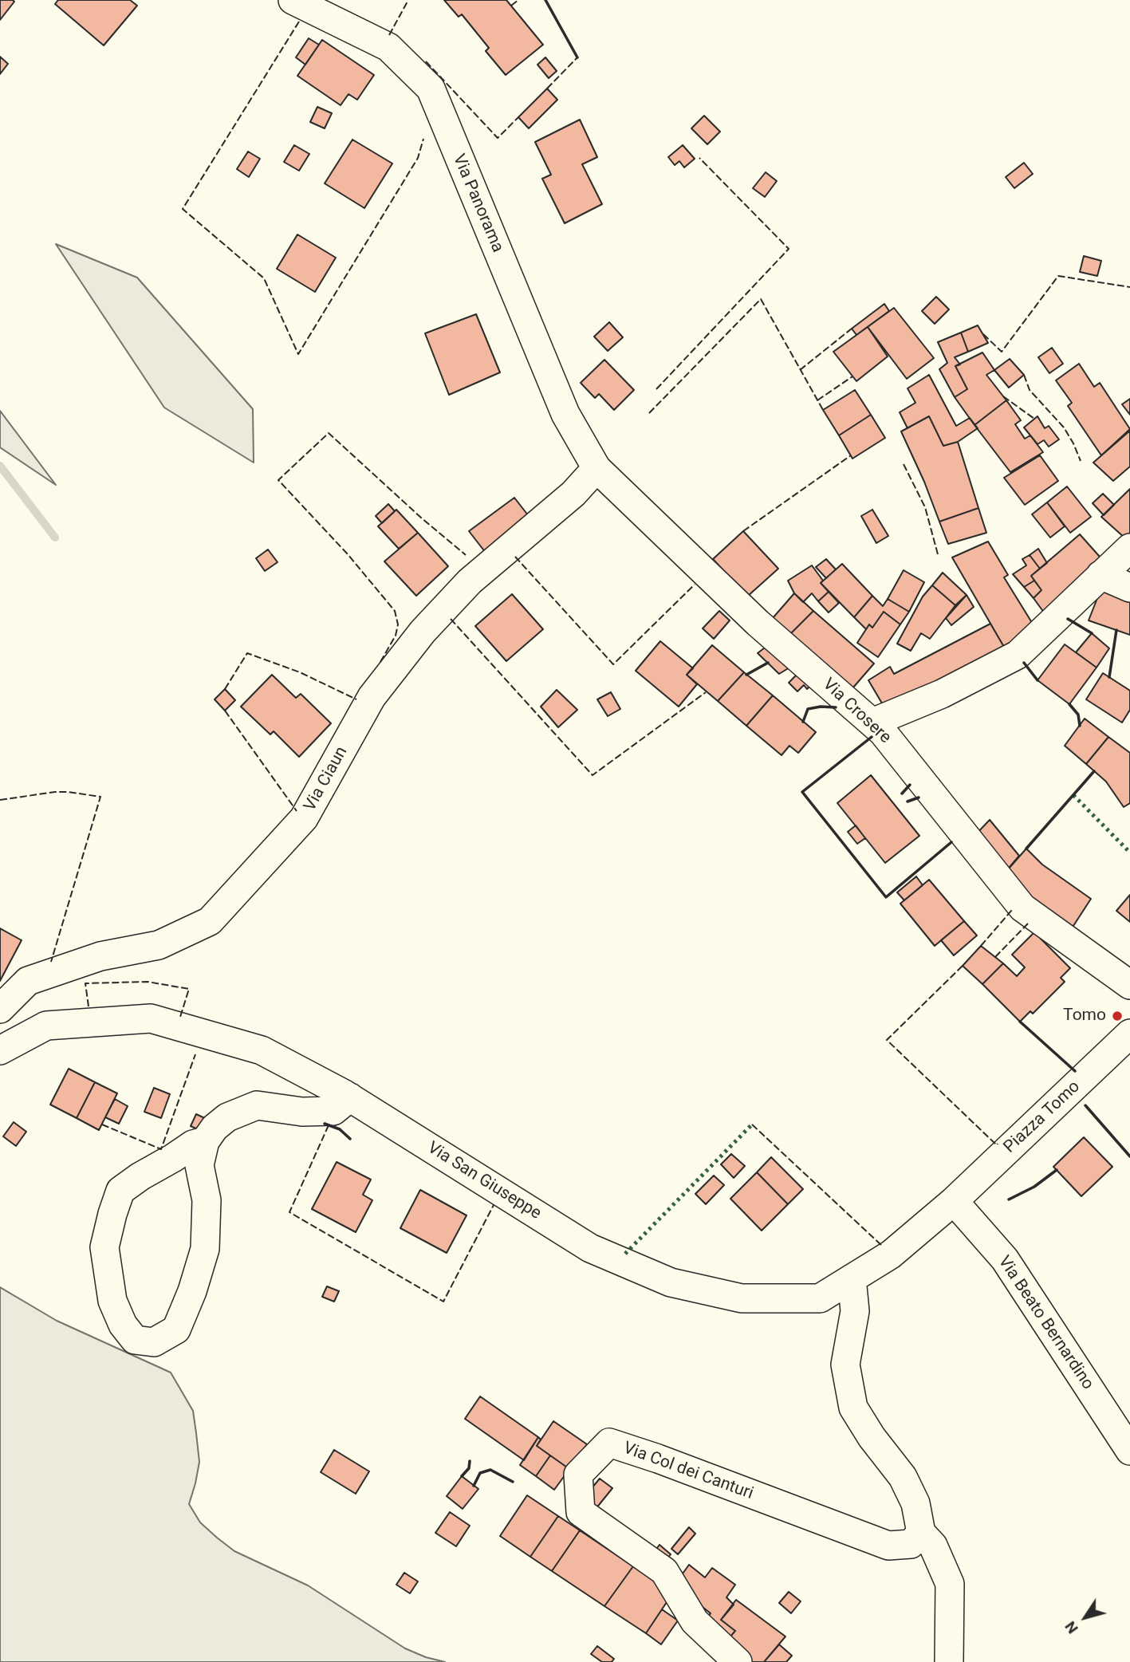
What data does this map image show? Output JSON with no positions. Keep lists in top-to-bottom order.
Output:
{
  "streets": {
    "street": [
      "Via Panorama",
      "Via Crosere",
      "Via Ciaun",
      "Piazza Tomo",
      "Via San Giuseppe",
      "Via Beato Bernardino",
      "Via Col dei Canturi"
    ]
  },
  "crossings": [
    ["Via Panorama", "Via Crosere"],
    ["Via Panorama", "Via Ciaun"],
    ["Via Crosere", "Via Ciaun"],
    ["Piazza Tomo", "Via San Giuseppe"],
    ["Piazza Tomo", "Via Beato Bernardino"],
    ["Via San Giuseppe", "Via Beato Bernardino"]
  ],
  "places": ["Tomo"],
  "north": "bottom left"
}
